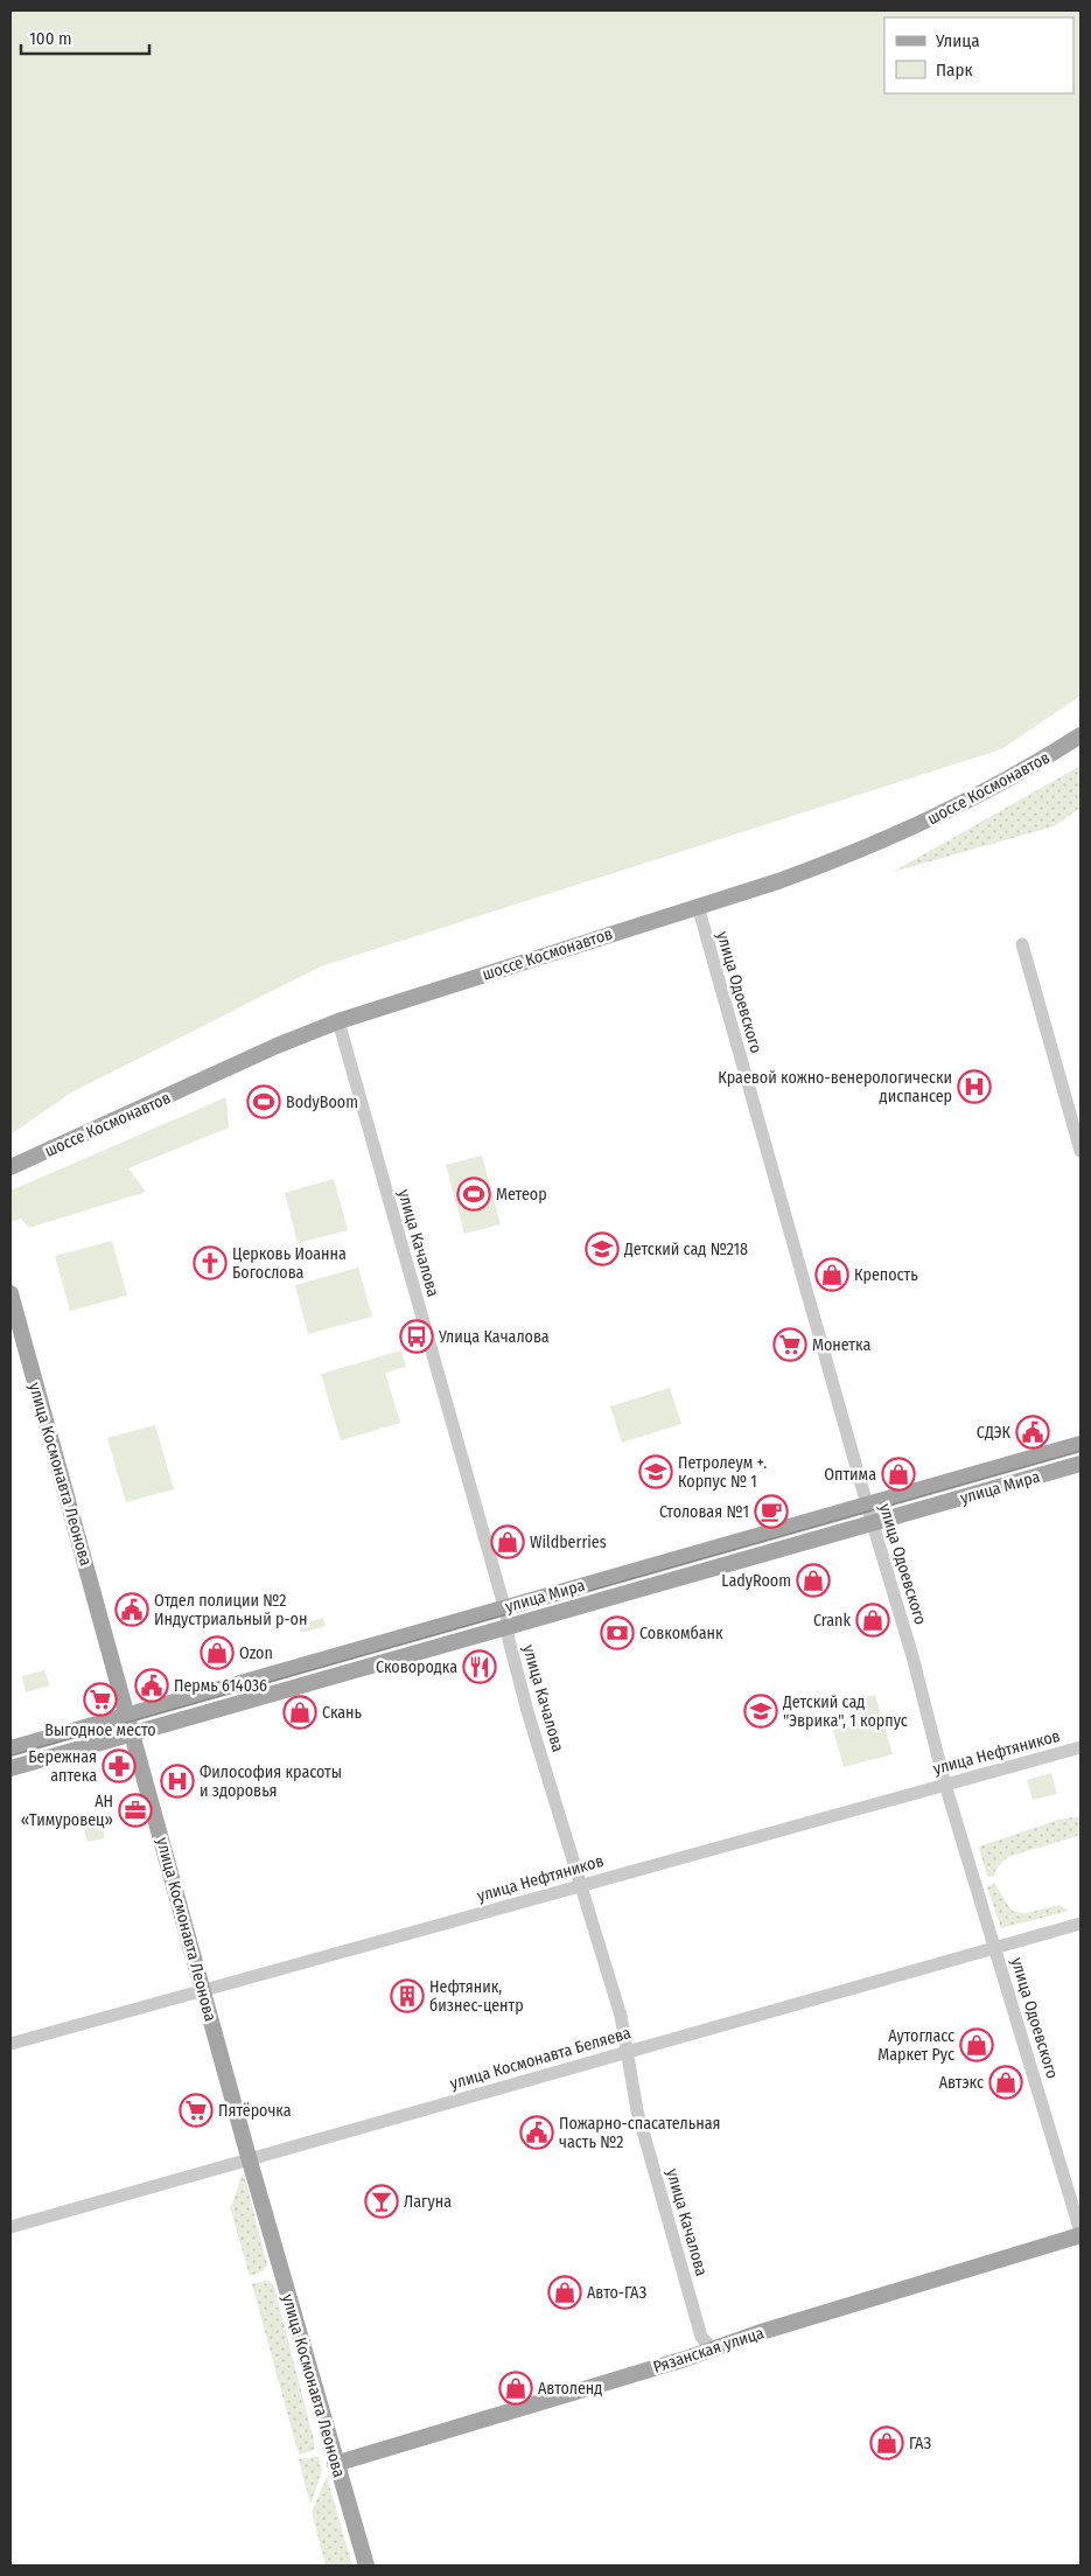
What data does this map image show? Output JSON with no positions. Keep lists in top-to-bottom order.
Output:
{
  "streets": {
    "main road": [
      "шоссе Космонавтов",
      "улица Космонавта Леонова",
      "улица Мира",
      "Рязанская улица"
    ],
    "street": [
      "улица Одоевского",
      "улица Качалова",
      "улица Нефтяников",
      "улица Космонавта Беляева"
    ]
  },
  "crossings": [
    ["шоссе Космонавтов", "улица Одоевского"],
    ["шоссе Космонавтов", "улица Качалова"],
    ["улица Одоевского", "улица Мира"],
    ["улица Одоевского", "улица Нефтяников"],
    ["улица Одоевского", "улица Космонавта Беляева"],
    ["улица Одоевского", "Рязанская улица"],
    ["улица Качалова", "улица Мира"],
    ["улица Качалова", "улица Нефтяников"],
    ["улица Качалова", "улица Космонавта Беляева"],
    ["улица Качалова", "Рязанская улица"],
    ["улица Космонавта Леонова", "улица Мира"],
    ["улица Космонавта Леонова", "улица Нефтяников"],
    ["улица Космонавта Леонова", "улица Космонавта Беляева"],
    ["улица Космонавта Леонова", "Рязанская улица"]
  ],
  "places": {
    "hospital": ["Краевой кожно-венерологически диспансер", "Философия красоты и здоровья"],
    "sports": ["BodyBoom", "Метеор"],
    "school or university": ["Детский сад №218", "Петролеум +. Корпус № 1", "Детский сад \"Эврика\", 1 корпус"],
    "church": ["Церковь Иоанна Богослова"],
    "shop": [
      "Крепость",
      "Оптима",
      "Wildberries",
      "LadyRoom",
      "Crank",
      "Ozon",
      "Скань",
      "Аутогласс Маркет Рус",
      "Автэкс",
      "Авто-ГАЗ",
      "Автоленд",
      "ГАЗ"
    ],
    "bus stop": ["Улица Качалова"],
    "supermarket": ["Монетка", "Выгодное место", "Пятёрочка"],
    "public building": [
      "СДЭК",
      "Отдел полиции №2 Индустриальный р-он",
      "Пермь 614036",
      "Пожарно-спасательная часть №2"
    ],
    "cafe": ["Столовая №1"],
    "bank": ["Совкомбанк"],
    "restaurant": ["Сковородка"],
    "pharmacy": ["Бережная аптека"],
    "office": ["АН «Тимуровец»"],
    "building": ["Нефтяник, бизнес-центр"],
    "bar": ["Лагуна"]
  },
  "legend": ["Улица", "Парк"],
  "scale_bar": "100 m"
}
